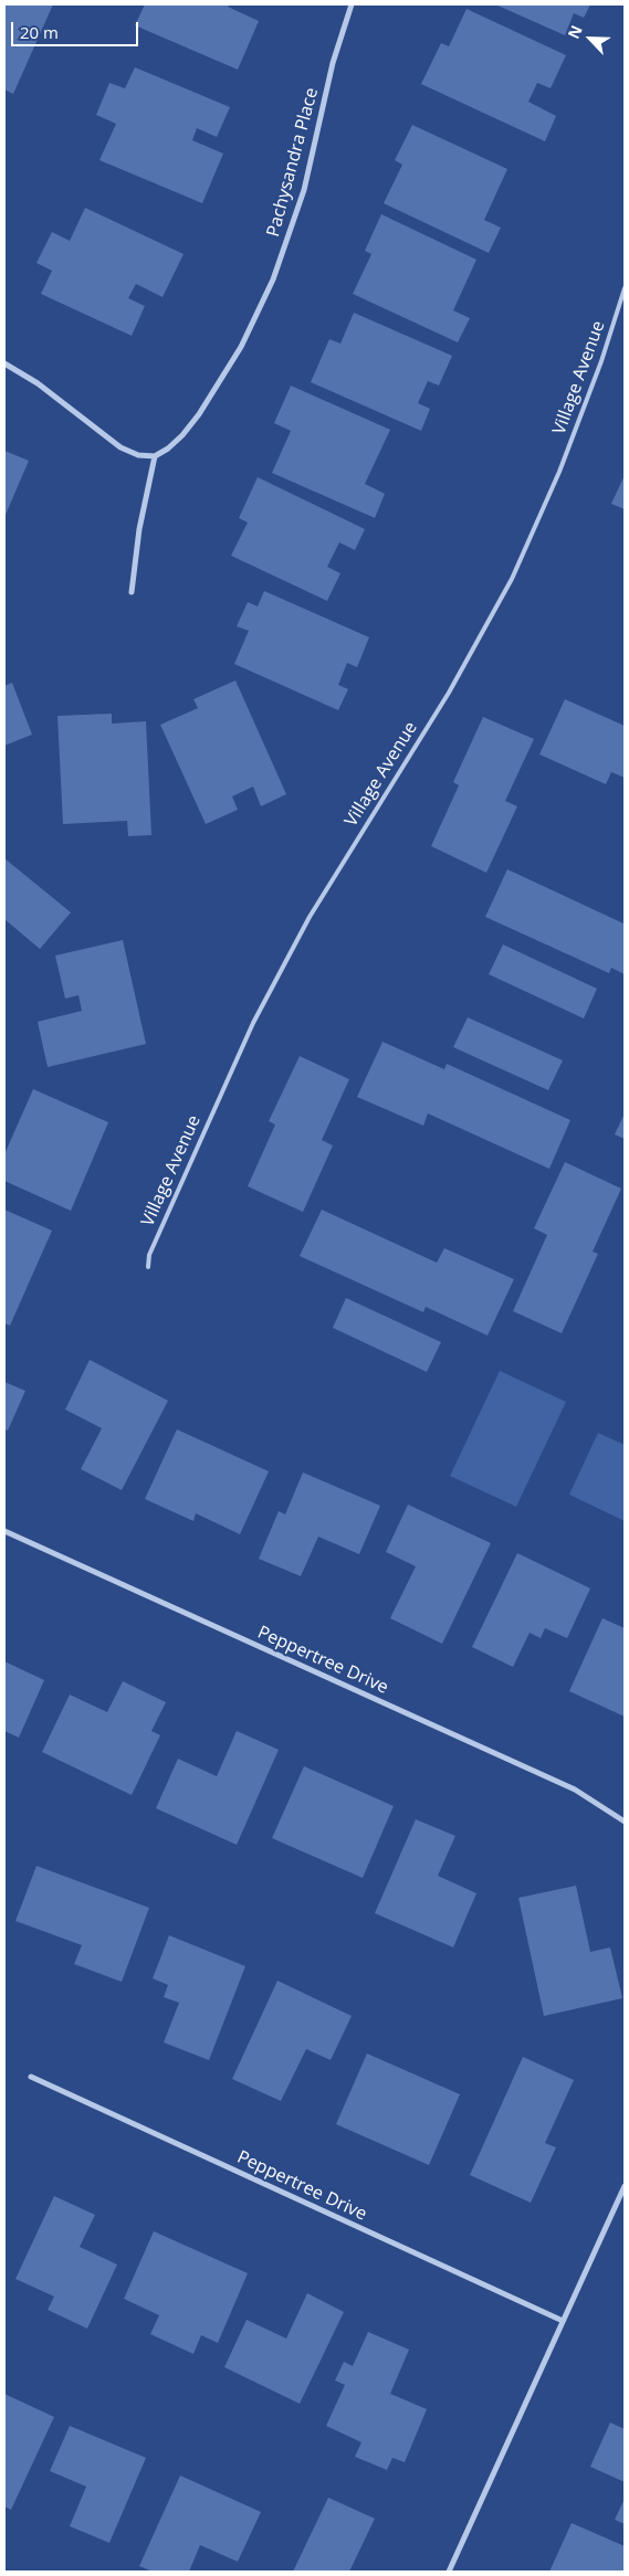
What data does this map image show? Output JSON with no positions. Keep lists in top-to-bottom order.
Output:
{
  "streets": {
    "street": ["Pachysandra Place", "Peppertree Drive"],
    "lane": ["Village Avenue"]
  },
  "scale_bar": "20 m",
  "north": "top left"
}
